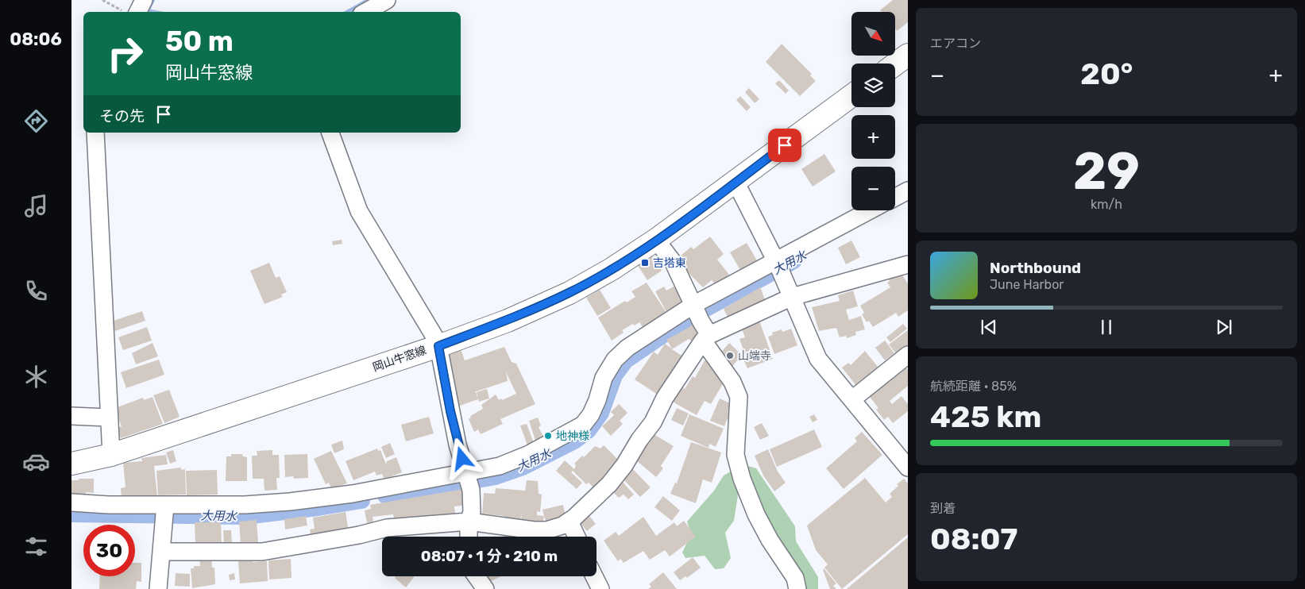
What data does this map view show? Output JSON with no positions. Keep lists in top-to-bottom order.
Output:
{
  "streets": {
    "main road": ["岡山牛窓線"]
  },
  "water": ["大用水"],
  "places": {
    "transit": ["吉塔東"],
    "other": ["山端寺", "地神様"]
  },
  "north": "bottom right",
  "page": {
    "tabs": "08:06",
    "tile": [
      "エアコン",
      ["29", "km/h"],
      ["航続距離 · 85%", "425 km"],
      ["到着", "08:07"]
    ],
    "map_buttons": ["+", "−"],
    "turn": ["50 m", "岡山牛窓線"],
    "heat": ["−", "20°", "+"],
    "then": "その先",
    "song": ["Northbound", "June Harbor"],
    "limit": "30",
    "trip": "08:07 · 1 分 · 210 m"
  }
}
